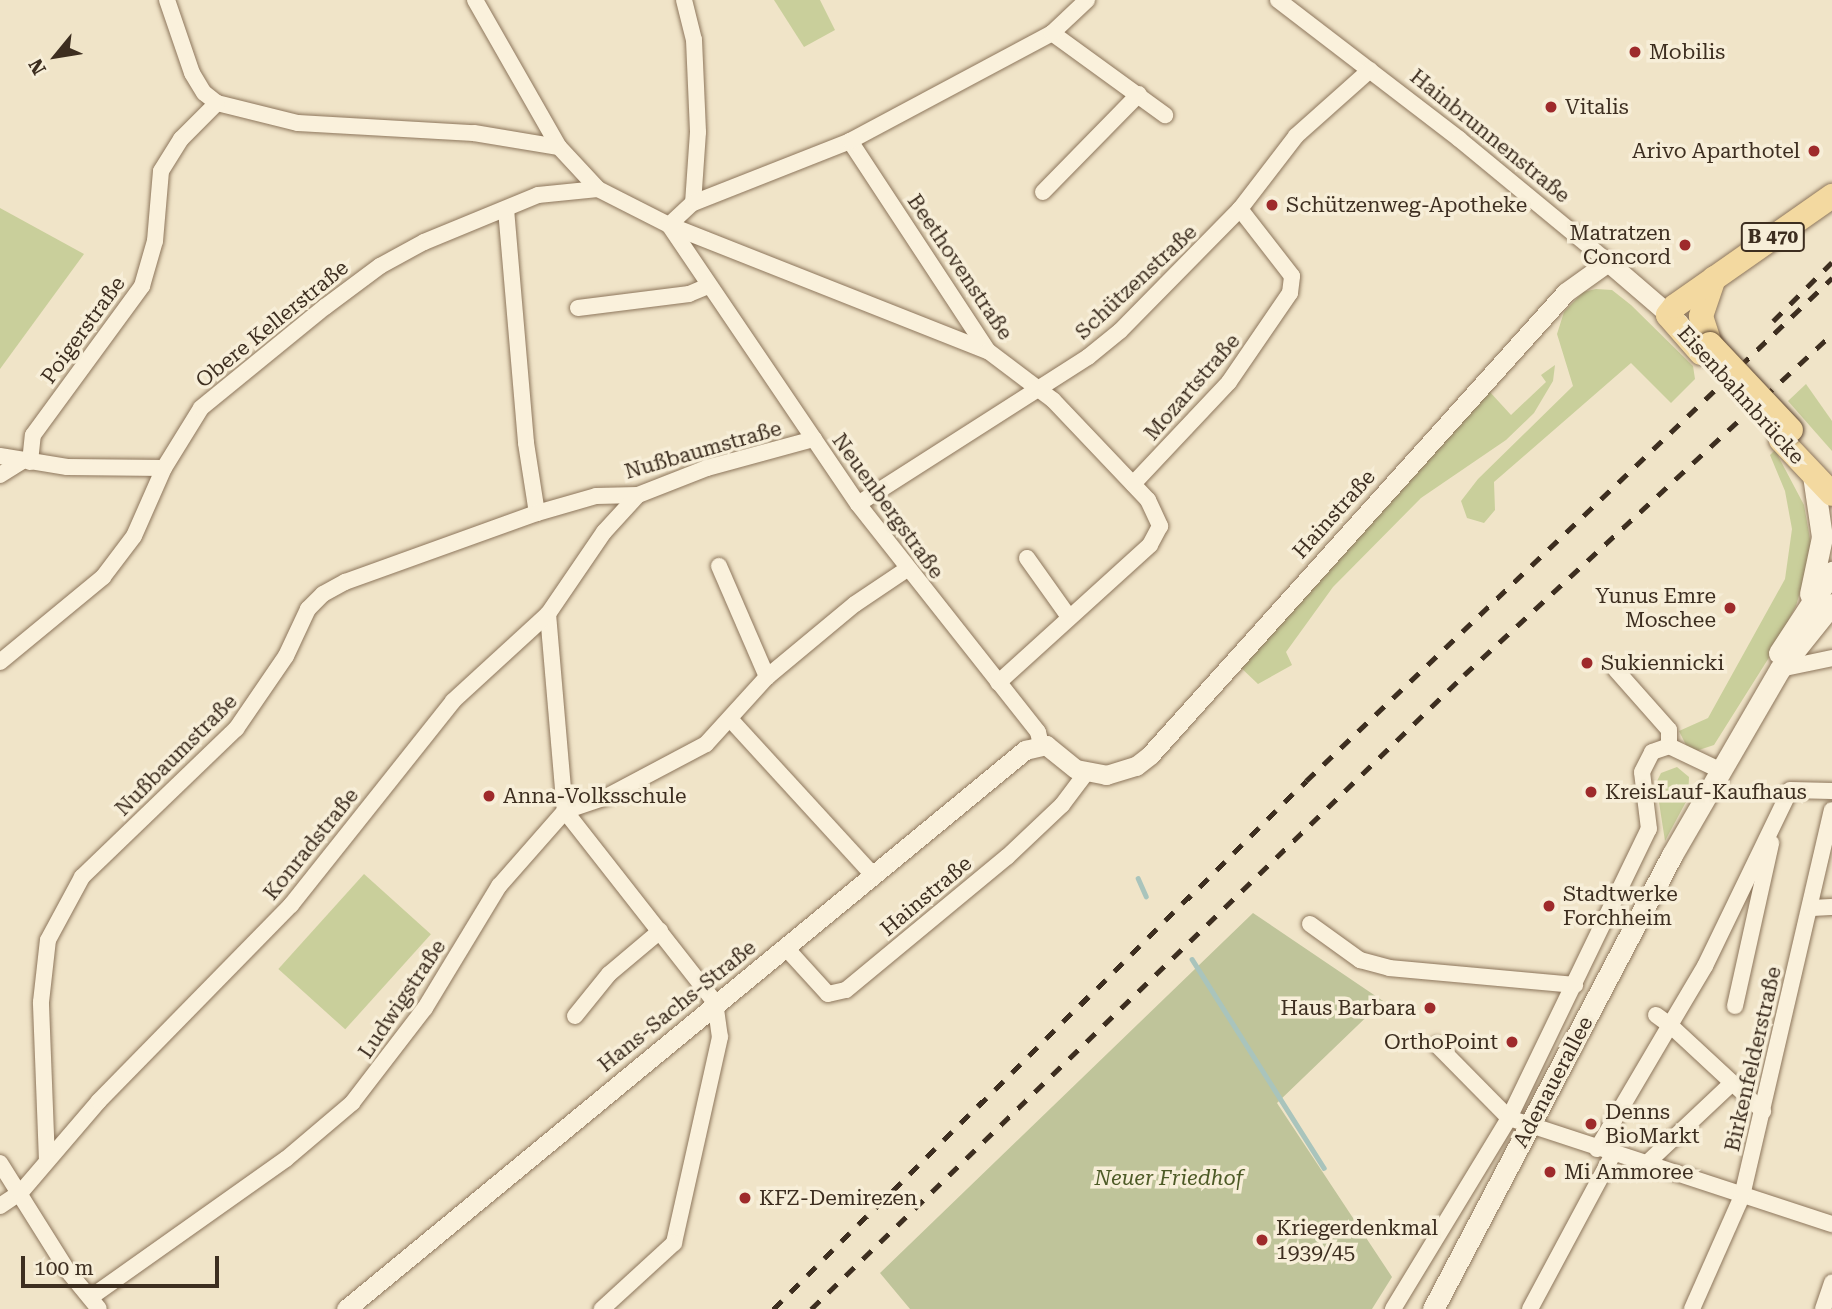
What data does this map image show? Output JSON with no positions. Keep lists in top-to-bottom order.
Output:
{
  "streets": {
    "main road": ["B 470", "Eisenbahnbrücke", "Adenauerallee"],
    "street": [
      "Hainbrunnenstraße",
      "Beethovenstraße",
      "Schützenstraße",
      "Obere Kellerstraße",
      "Poigerstraße",
      "Mozartstraße",
      "Nußbaumstraße",
      "Neuenbergstraße",
      "Hainstraße",
      "Konradstraße",
      "Ludwigstraße",
      "Hans-Sachs-Straße",
      "Birkenfelderstraße"
    ]
  },
  "crossings": [
    ["Hainbrunnenstraße", "B 470"],
    ["Hainbrunnenstraße", "Schützenstraße"],
    ["Hainbrunnenstraße", "Eisenbahnbrücke"],
    ["Hainbrunnenstraße", "Hainstraße"],
    ["B 470", "Eisenbahnbrücke"],
    ["Beethovenstraße", "Schützenstraße"],
    ["Beethovenstraße", "Mozartstraße"],
    ["Schützenstraße", "Mozartstraße"],
    ["Schützenstraße", "Neuenbergstraße"],
    ["Nußbaumstraße", "Neuenbergstraße"],
    ["Nußbaumstraße", "Konradstraße"],
    ["Neuenbergstraße", "Ludwigstraße"],
    ["Neuenbergstraße", "Hans-Sachs-Straße"],
    ["Hainstraße", "Hans-Sachs-Straße"]
  ],
  "parks": ["Neuer Friedhof"],
  "places": [
    "Mobilis",
    "Vitalis",
    "Arivo Aparthotel",
    "Schützenweg-Apotheke",
    "Matratzen Concord",
    "Yunus Emre Moschee",
    "Sukiennicki",
    "KreisLauf-Kaufhaus",
    "Anna-Volksschule",
    "Stadtwerke Forchheim",
    "Haus Barbara",
    "OrthoPoint",
    "Denns BioMarkt",
    "Mi Ammoree",
    "KFZ-Demirezen",
    "Kriegerdenkmal 1939/45"
  ],
  "scale_bar": "100 m",
  "north": "bottom left"
}
